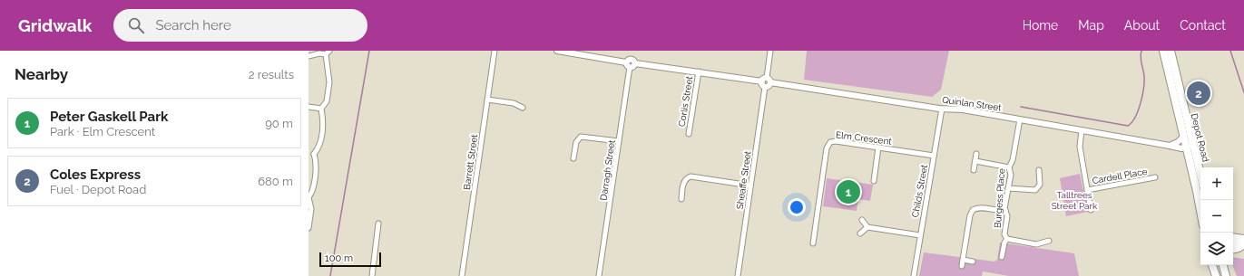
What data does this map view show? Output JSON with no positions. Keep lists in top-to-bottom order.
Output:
{
  "streets": {
    "main road": ["Depot Road"],
    "street": [
      "Corlis Street",
      "Quinlan Street",
      "Elm Crescent",
      "Barrett Street",
      "Darragh Street",
      "Cardell Place",
      "Sheaffe Street",
      "Childs Street",
      "Burgess Place"
    ]
  },
  "crossings": [
    ["Quinlan Street", "Depot Road"],
    ["Quinlan Street", "Sheaffe Street"],
    ["Quinlan Street", "Childs Street"],
    ["Quinlan Street", "Burgess Place"],
    ["Elm Crescent", "Childs Street"]
  ],
  "parks": ["Talltrees Street Park"],
  "scale_bar": "100 m",
  "page": {
    "header": "Gridwalk",
    "search": "Search here",
    "nav": [
      "Home",
      "Map",
      "About",
      "Contact"
    ],
    "heading": ["Nearby", "2 results"],
    "pins": ["2", "1"],
    "list": [
      {
        "mark": "1",
        "name": "Peter Gaskell Park",
        "note": "Park · Elm Crescent",
        "value": "90 m"
      },
      {
        "mark": "2",
        "name": "Coles Express",
        "note": "Fuel · Depot Road",
        "value": "680 m"
      }
    ],
    "map_buttons": ["+", "−"],
    "scale": "100 m"
  }
}
